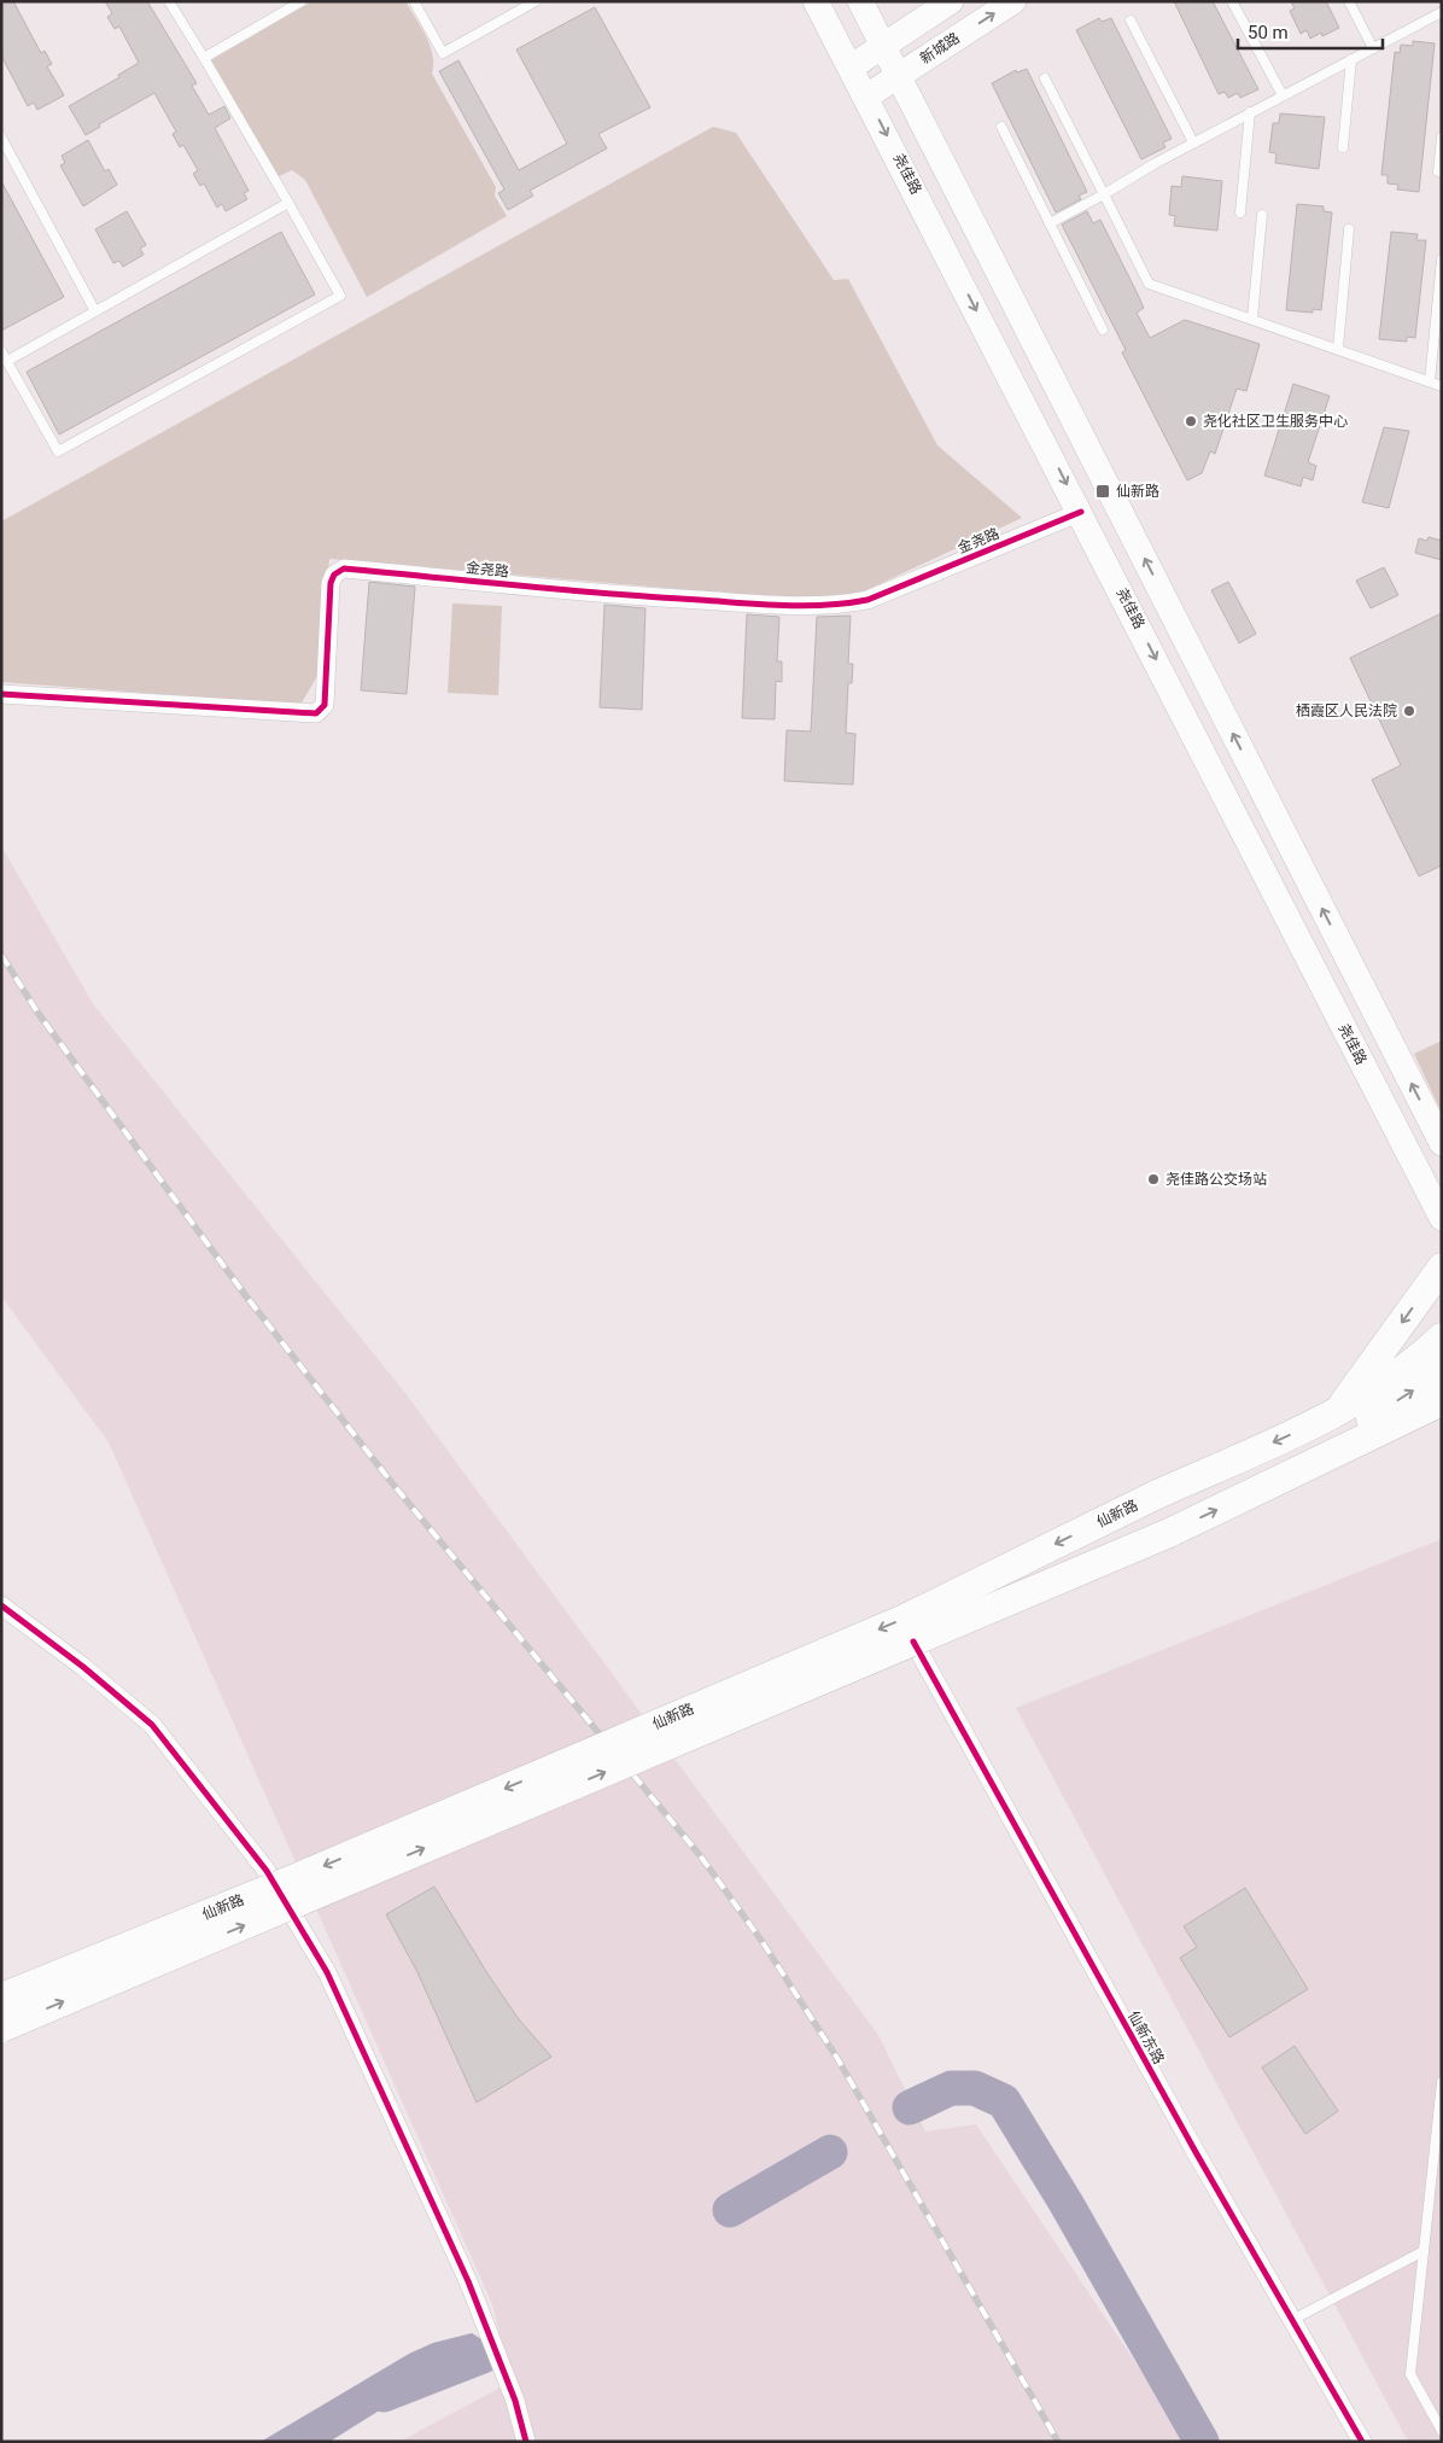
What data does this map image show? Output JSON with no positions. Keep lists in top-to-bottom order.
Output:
{
  "streets": {
    "main road": ["新城路", "尧佳路", "仙新路"],
    "street": ["金尧路", "仙新东路"]
  },
  "crossings": [
    ["新城路", "尧佳路"],
    ["尧佳路", "金尧路"],
    ["仙新路", "仙新东路"]
  ],
  "places": {
    "other": ["尧化社区卫生服务中心", "栖霞区人民法院", "尧佳路公交场站"],
    "transit": ["仙新路"]
  },
  "scale_bar": "50 m"
}
